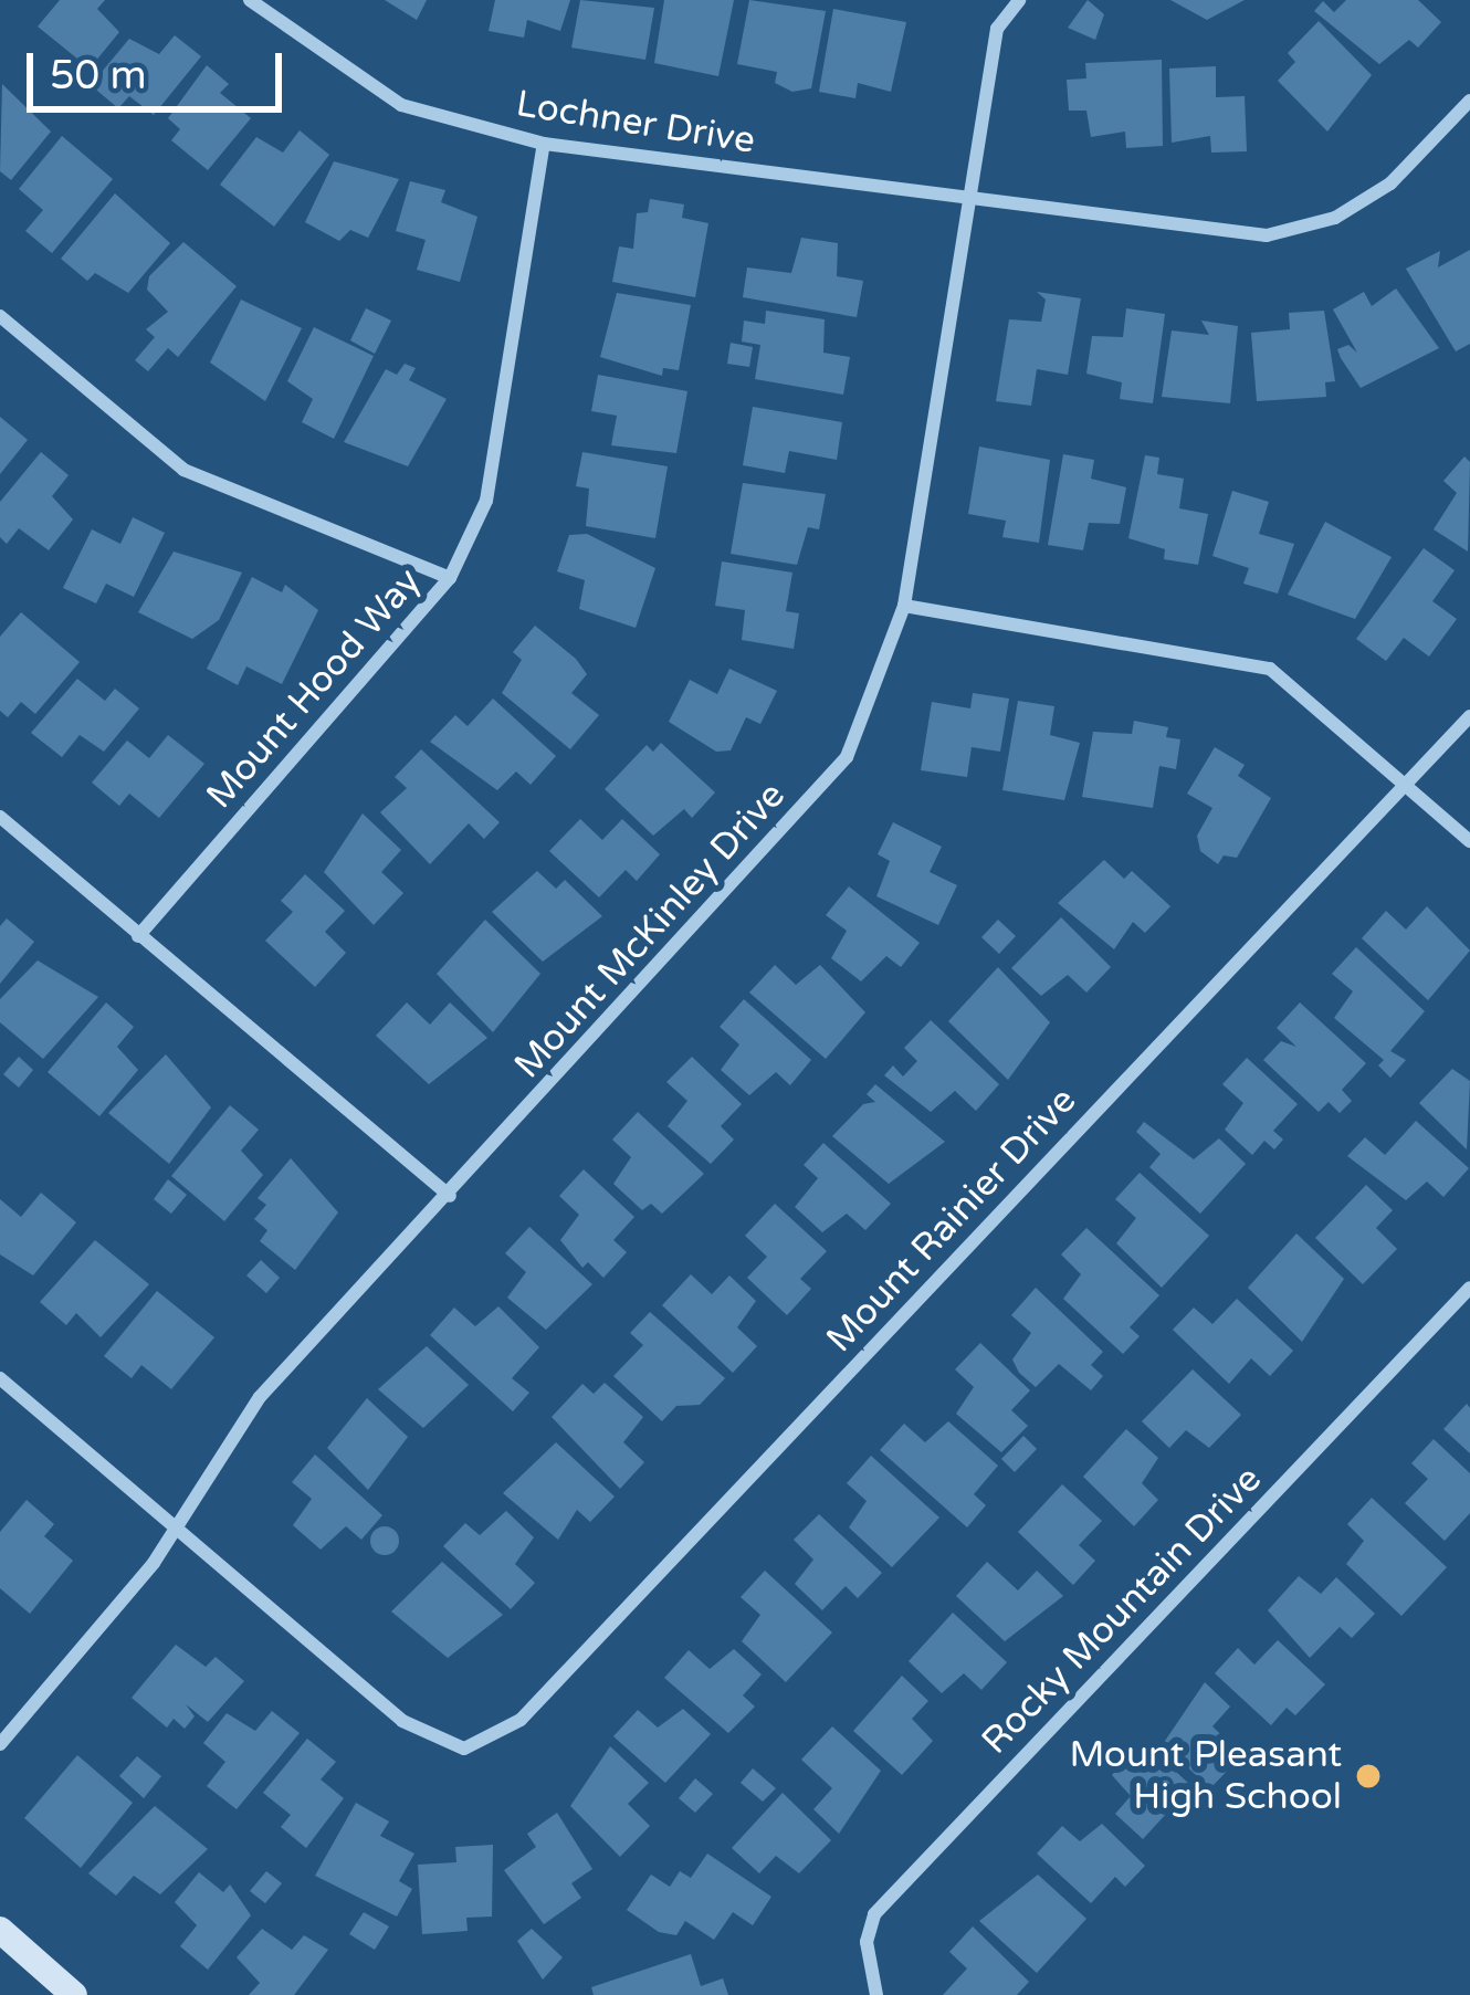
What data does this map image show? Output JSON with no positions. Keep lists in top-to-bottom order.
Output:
{
  "streets": {
    "street": [
      "Lochner Drive",
      "Mount Hood Way",
      "Mount McKinley Drive",
      "Mount Rainier Drive",
      "Rocky Mountain Drive"
    ]
  },
  "crossings": [
    ["Lochner Drive", "Mount Hood Way"],
    ["Lochner Drive", "Mount McKinley Drive"],
    ["Mount McKinley Drive", "Mount Rainier Drive"]
  ],
  "places": ["Mount Pleasant High School"],
  "scale_bar": "50 m"
}
